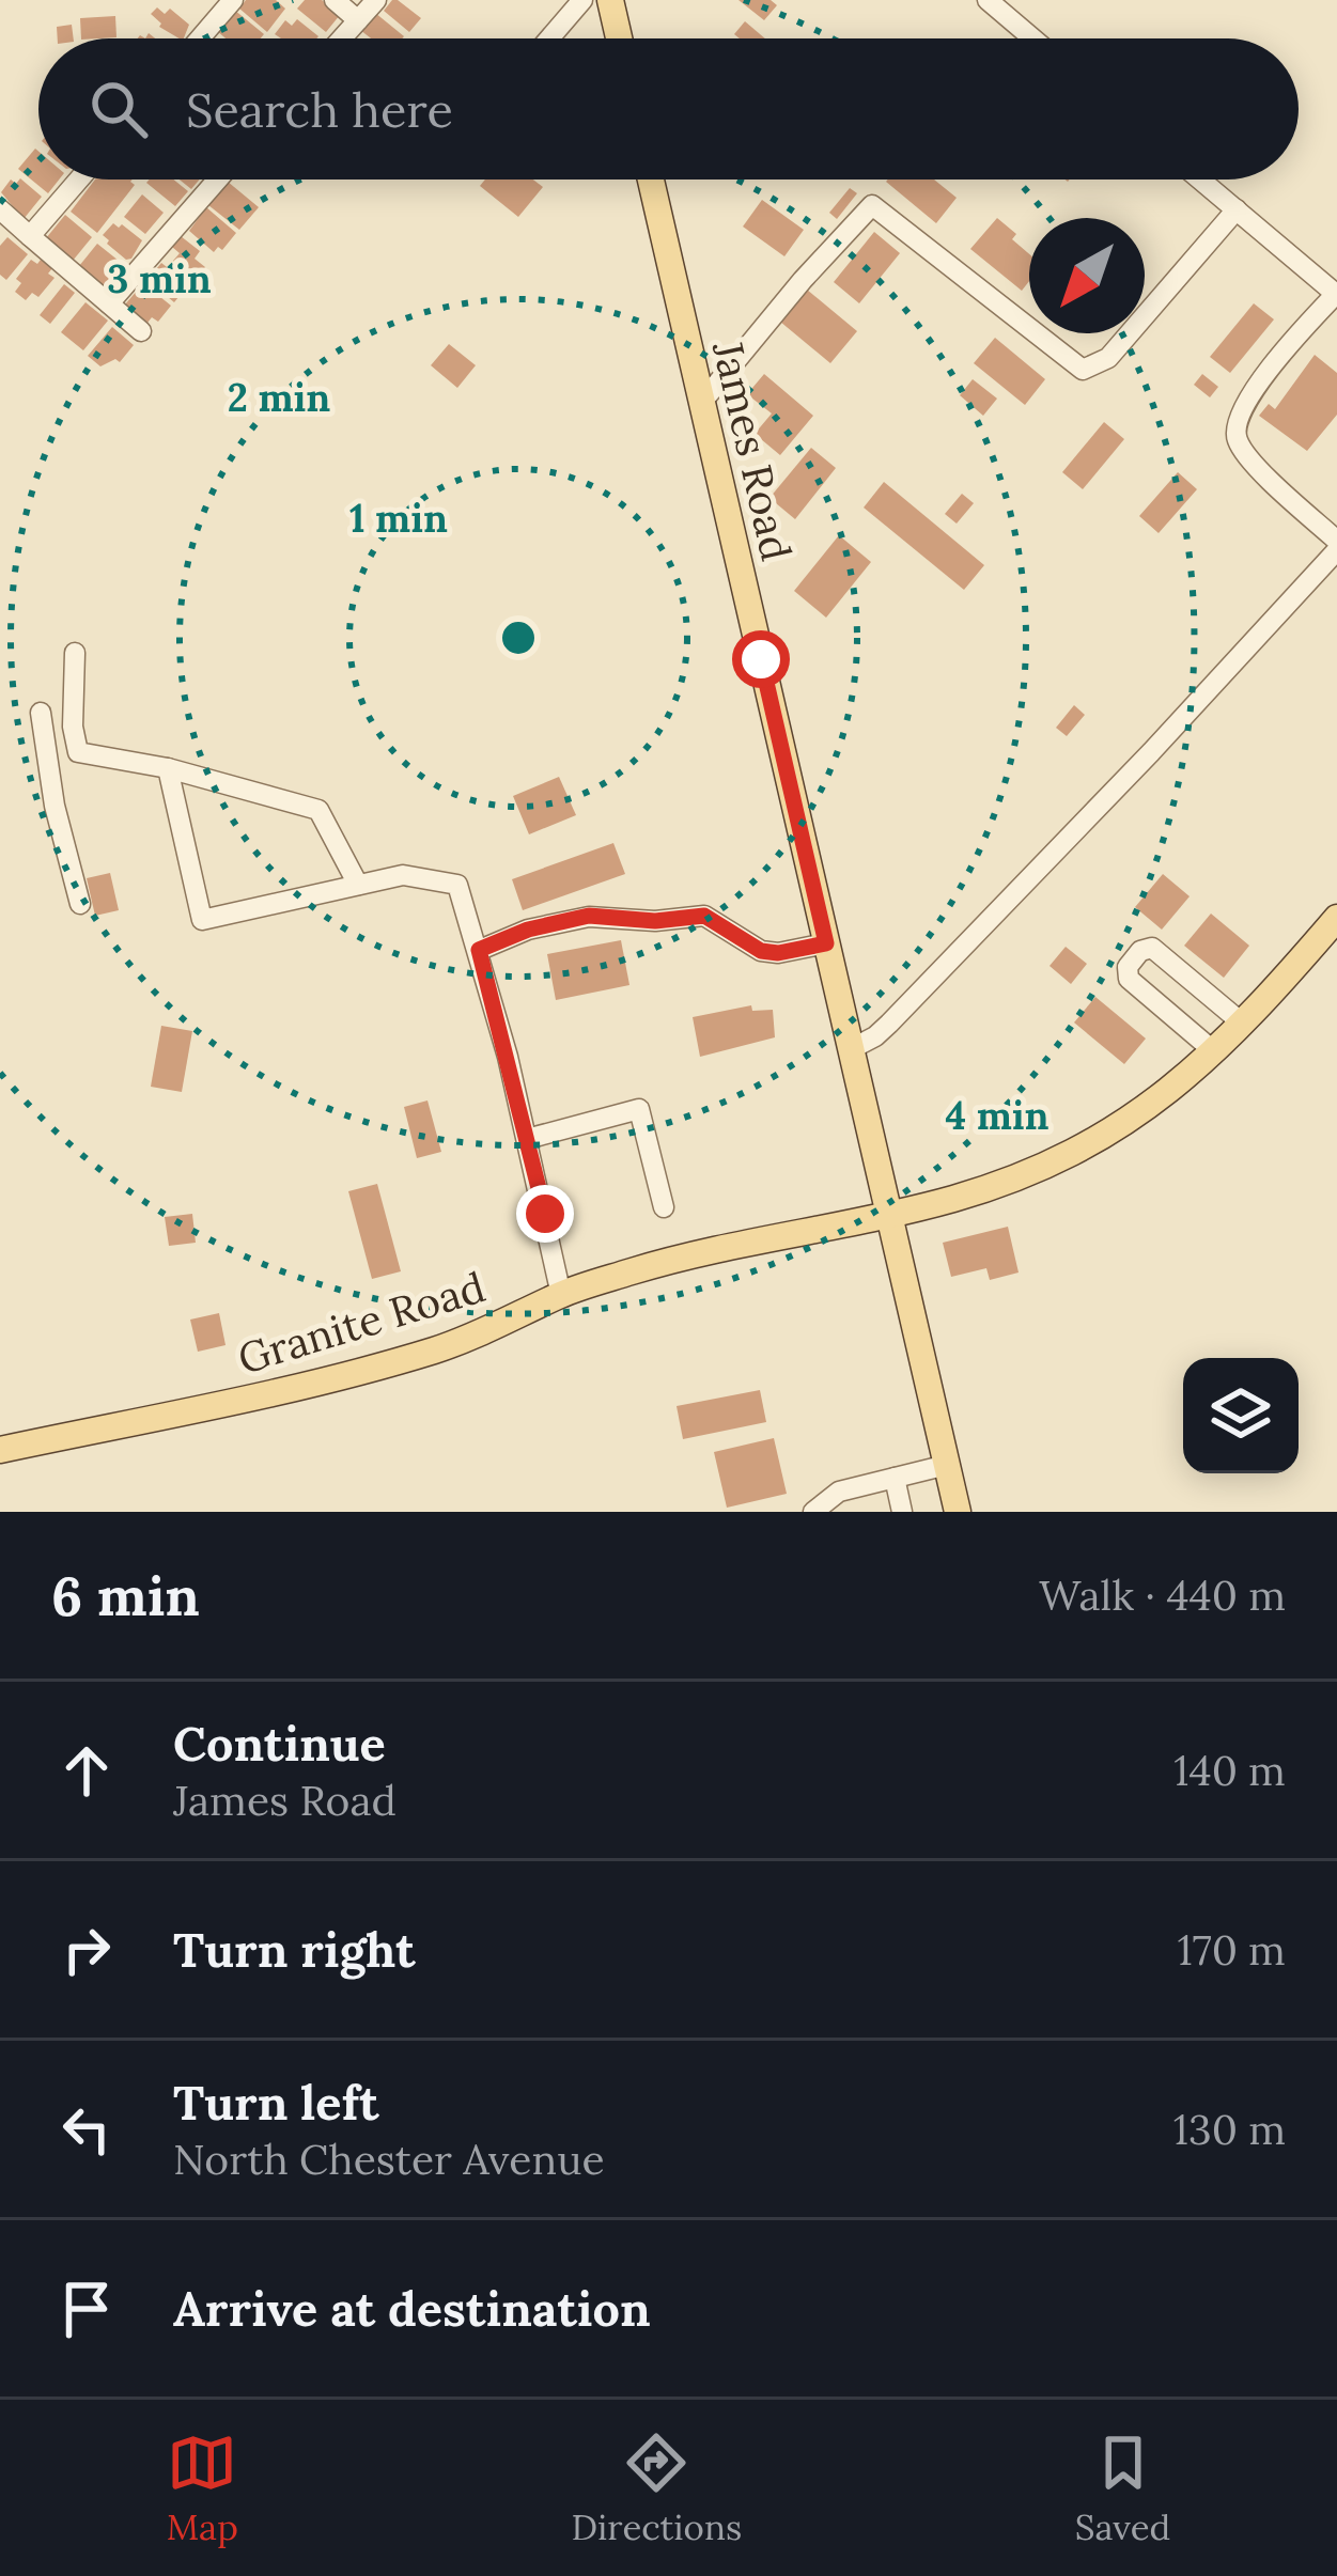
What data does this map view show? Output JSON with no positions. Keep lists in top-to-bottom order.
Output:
{
  "streets": {
    "main road": ["James Road", "Granite Road"]
  },
  "crossings": [
    ["James Road", "Granite Road"]
  ],
  "north": "bottom left",
  "page": {
    "search": "Search here",
    "heading": ["6 min", "Walk · 440 m"],
    "list": [
      ["Continue", "James Road", "140 m"],
      ["Turn right", "170 m"],
      ["Turn left", "North Chester Avenue", "130 m"],
      "Arrive at destination"
    ],
    "nav": ["Map", "Directions", "Saved"]
  },
  "rings": [
    "3 min",
    "2 min",
    "1 min",
    "4 min"
  ]
}
